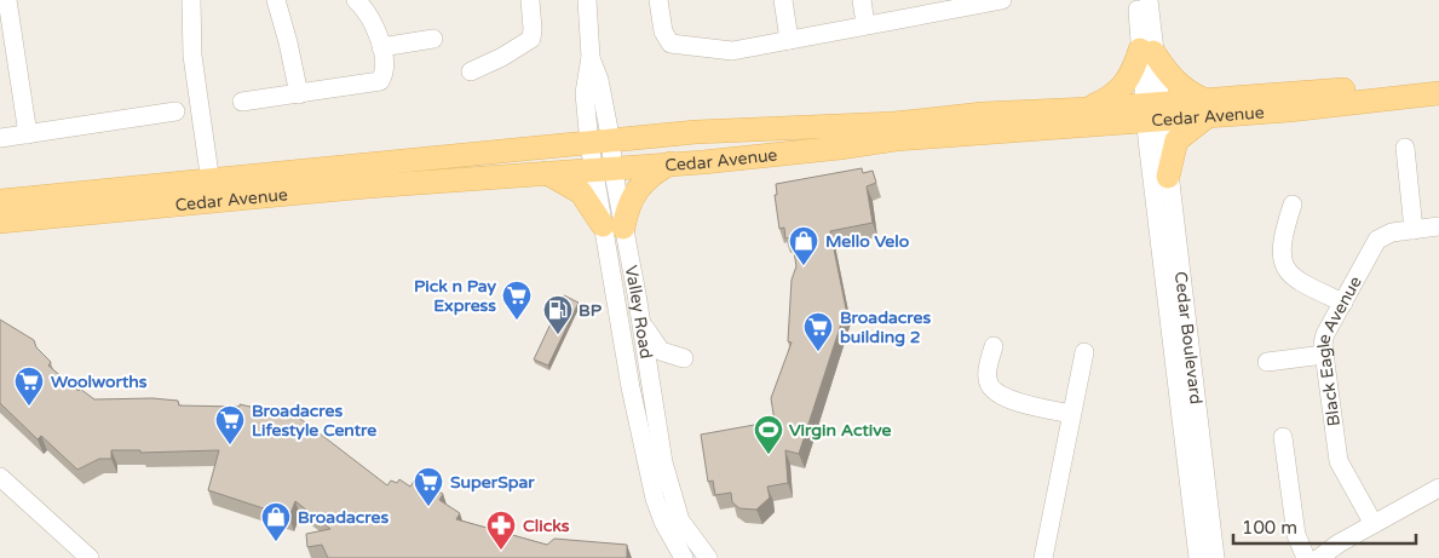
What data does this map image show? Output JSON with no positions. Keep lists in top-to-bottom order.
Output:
{
  "streets": {
    "main road": ["Cedar Avenue"],
    "street": ["Valley Road", "Cedar Boulevard", "Black Eagle Avenue"]
  },
  "crossings": [
    ["Cedar Avenue", "Valley Road"],
    ["Cedar Avenue", "Cedar Boulevard"]
  ],
  "places": {
    "shop": ["Mello Velo", "Broadacres"],
    "supermarket": [
      "Pick n Pay Express",
      "Broadacres building 2",
      "Woolworths",
      "Broadacres Lifestyle Centre",
      "SuperSpar"
    ],
    "fuel station": ["BP"],
    "sports": ["Virgin Active"],
    "pharmacy": ["Clicks"]
  },
  "scale_bar": "100 m"
}
